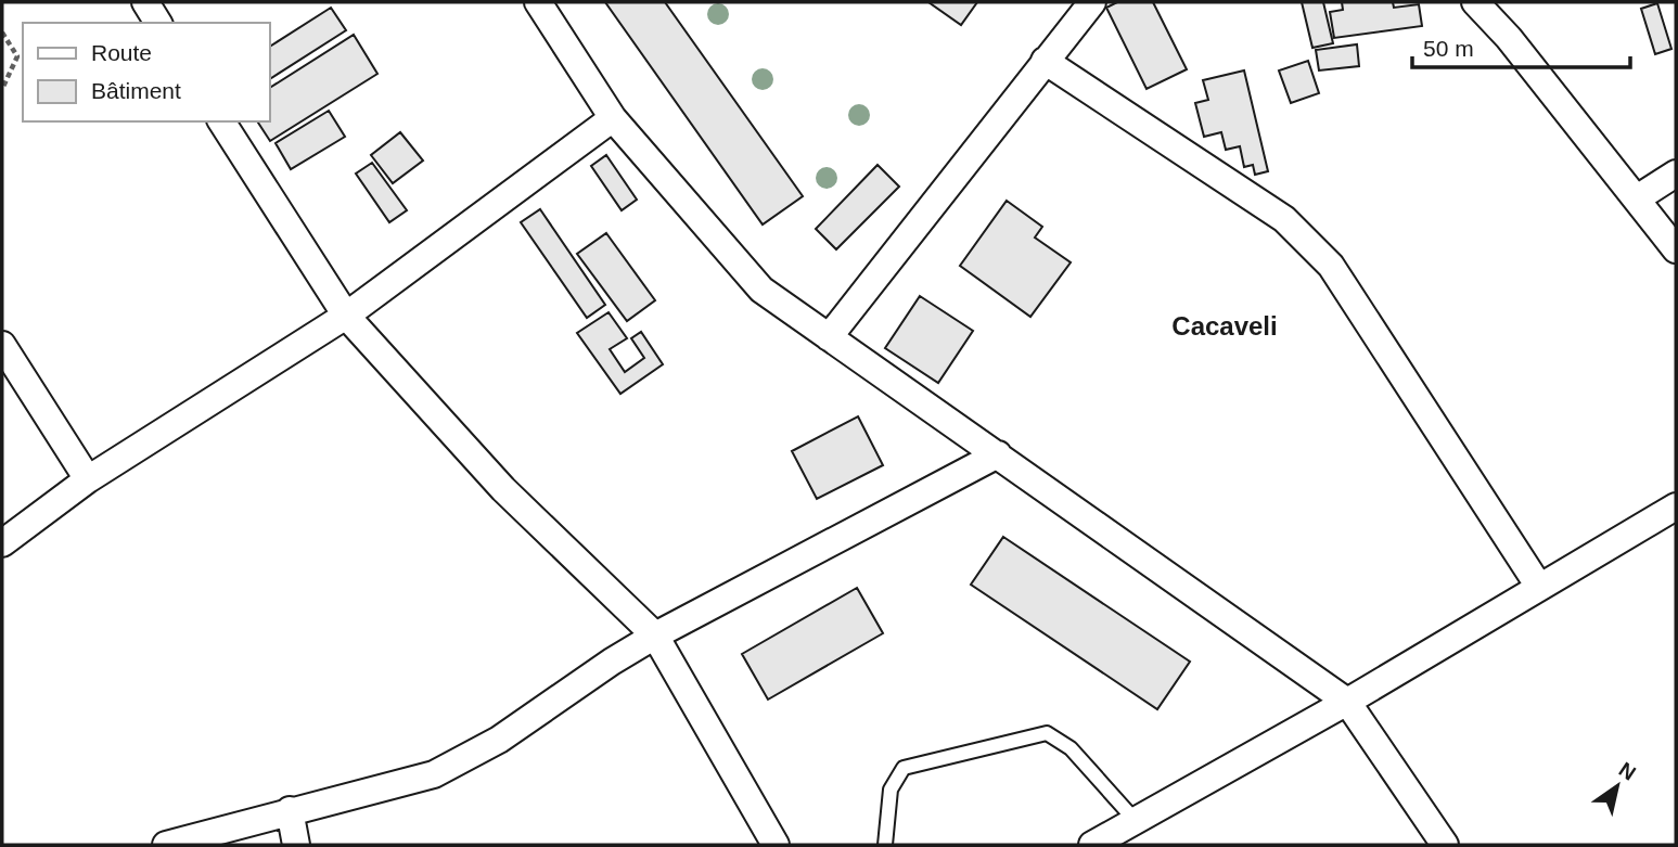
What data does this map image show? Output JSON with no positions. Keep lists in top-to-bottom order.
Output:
{
  "districts": ["Cacaveli"],
  "legend": ["Route", "Bâtiment"],
  "scale_bar": "50 m",
  "north": "top right"
}
